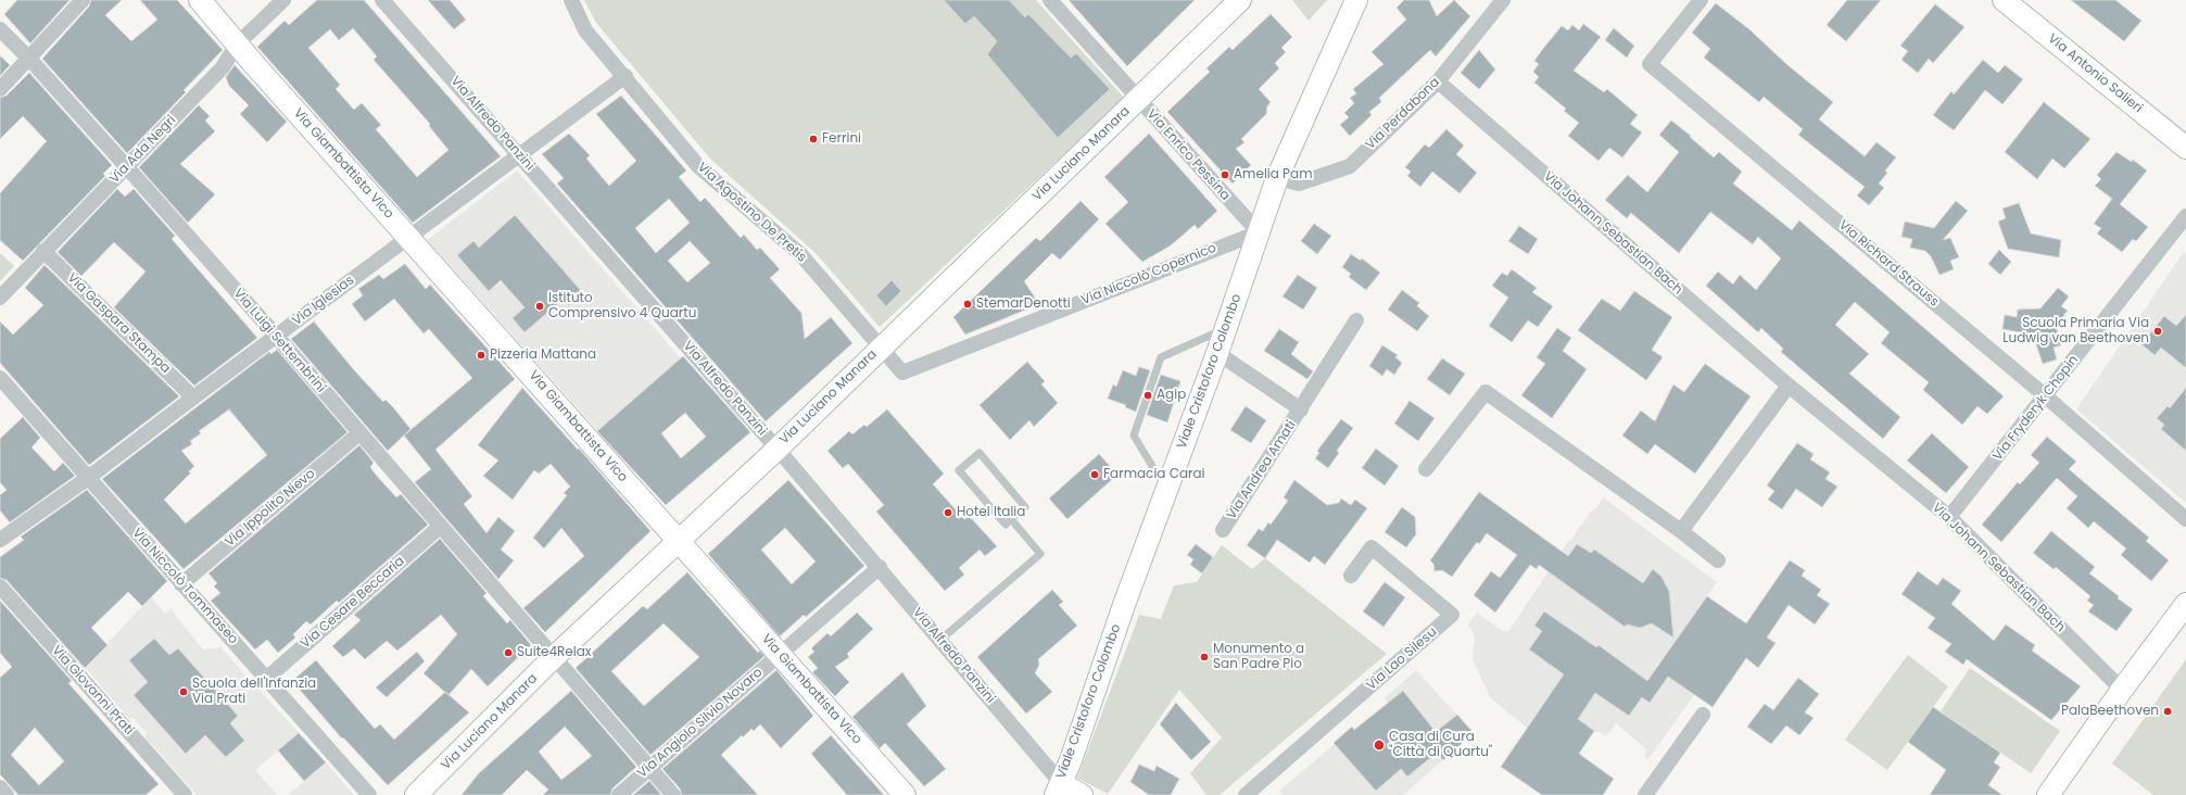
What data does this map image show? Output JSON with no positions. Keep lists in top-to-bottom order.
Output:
{
  "streets": {
    "street": [
      "Via Antonio Salieri",
      "Via Perdabona",
      "Via Alfredo Panzini",
      "Via Ada Negri",
      "Via Luciano Manara",
      "Via Enrico Pessina",
      "Via Giambattista Vico",
      "Via Agostino De Pretis",
      "Via Johann Sebastian Bach",
      "Via Richard Strauss",
      "Via Niccolò Copernico",
      "Via Iglesias",
      "Via Gaspara Stampa",
      "Via Luigi Settembrini",
      "Viale Cristoforo Colombo",
      "Via Fryderyk Chopin",
      "Via Andrea Amati",
      "Via Ippolito Nievo",
      "Via Niccolò Tommaseo",
      "Via Cesare Beccaria",
      "Via Lao Silesu",
      "Via Giovanni Prati",
      "Via Angiolo Silvio Novaro"
    ]
  },
  "crossings": [
    ["Via Perdabona", "Via Johann Sebastian Bach"],
    ["Via Perdabona", "Viale Cristoforo Colombo"],
    ["Via Alfredo Panzini", "Via Luciano Manara"],
    ["Via Alfredo Panzini", "Via Iglesias"],
    ["Via Alfredo Panzini", "Viale Cristoforo Colombo"],
    ["Via Alfredo Panzini", "Via Angiolo Silvio Novaro"],
    ["Via Ada Negri", "Via Giambattista Vico"],
    ["Via Ada Negri", "Via Gaspara Stampa"],
    ["Via Ada Negri", "Via Luigi Settembrini"],
    ["Via Luciano Manara", "Via Enrico Pessina"],
    ["Via Luciano Manara", "Via Giambattista Vico"],
    ["Via Luciano Manara", "Via Agostino De Pretis"],
    ["Via Luciano Manara", "Via Niccolò Copernico"],
    ["Via Luciano Manara", "Via Luigi Settembrini"],
    ["Via Enrico Pessina", "Via Niccolò Copernico"],
    ["Via Enrico Pessina", "Viale Cristoforo Colombo"],
    ["Via Giambattista Vico", "Via Iglesias"],
    ["Via Giambattista Vico", "Via Angiolo Silvio Novaro"],
    ["Via Agostino De Pretis", "Via Niccolò Copernico"],
    ["Via Agostino De Pretis", "Via Iglesias"],
    ["Via Johann Sebastian Bach", "Via Fryderyk Chopin"],
    ["Via Richard Strauss", "Via Fryderyk Chopin"],
    ["Via Niccolò Copernico", "Viale Cristoforo Colombo"],
    ["Via Iglesias", "Via Gaspara Stampa"],
    ["Via Iglesias", "Via Luigi Settembrini"],
    ["Via Iglesias", "Via Niccolò Tommaseo"],
    ["Via Luigi Settembrini", "Via Ippolito Nievo"],
    ["Via Luigi Settembrini", "Via Cesare Beccaria"],
    ["Via Luigi Settembrini", "Via Angiolo Silvio Novaro"],
    ["Viale Cristoforo Colombo", "Via Andrea Amati"],
    ["Via Ippolito Nievo", "Via Niccolò Tommaseo"],
    ["Via Niccolò Tommaseo", "Via Cesare Beccaria"]
  ],
  "places": [
    "Ferrini",
    "Amelia Pam",
    "StemarDenotti",
    "Istituto Comprensivo 4 Quartu",
    "Scuola Primaria Via Ludwig van Beethoven",
    "Pizzeria Mattana",
    "Agip",
    "Farmacia Carai",
    "Hotel Italia",
    "Suite4Relax",
    "Monumento a San Padre Pio",
    "Scuola dell'Infanzia Via Prati",
    "PalaBeethoven",
    "Casa di Cura \"Città di Quartu\""
  ]
}
